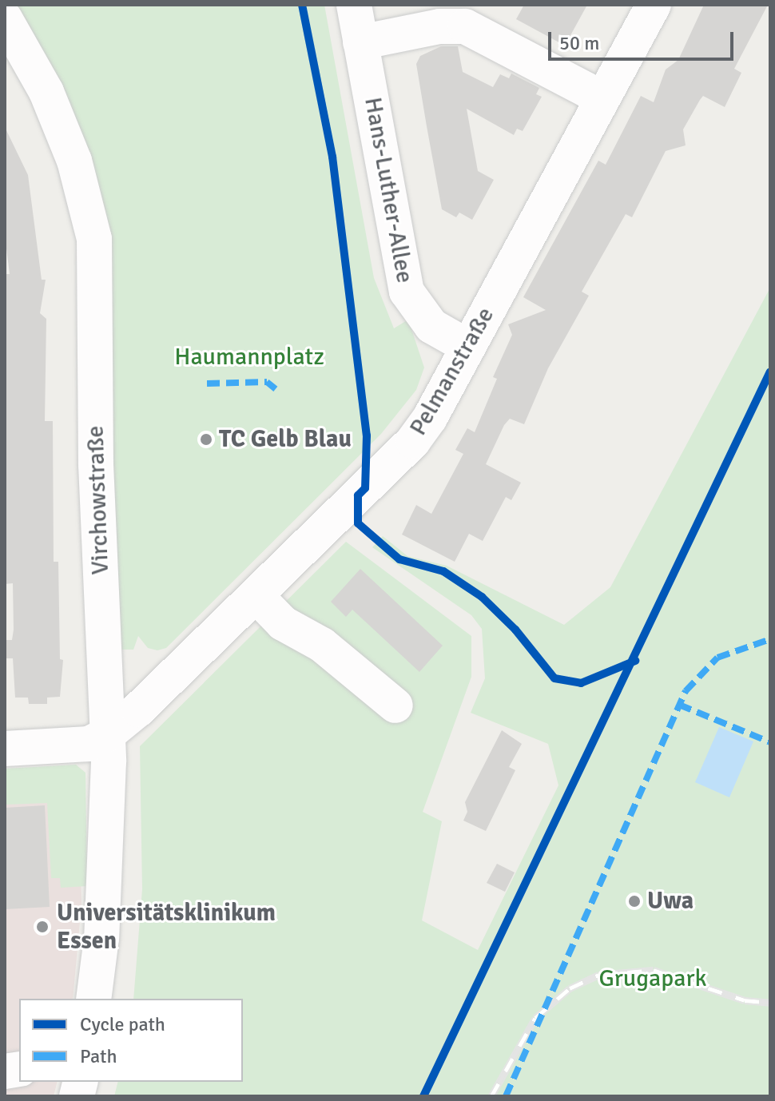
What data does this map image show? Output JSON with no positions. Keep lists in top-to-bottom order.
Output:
{
  "streets": {
    "street": ["Hans-Luther-Allee", "Pelmanstraße", "Virchowstraße"]
  },
  "crossings": [
    ["Hans-Luther-Allee", "Pelmanstraße"],
    ["Pelmanstraße", "Virchowstraße"]
  ],
  "parks": ["Haumannplatz", "Grugapark"],
  "places": ["TC Gelb Blau", "Uwa", "Universitätsklinikum Essen"],
  "legend": ["Cycle path", "Path"],
  "scale_bar": "50 m"
}
